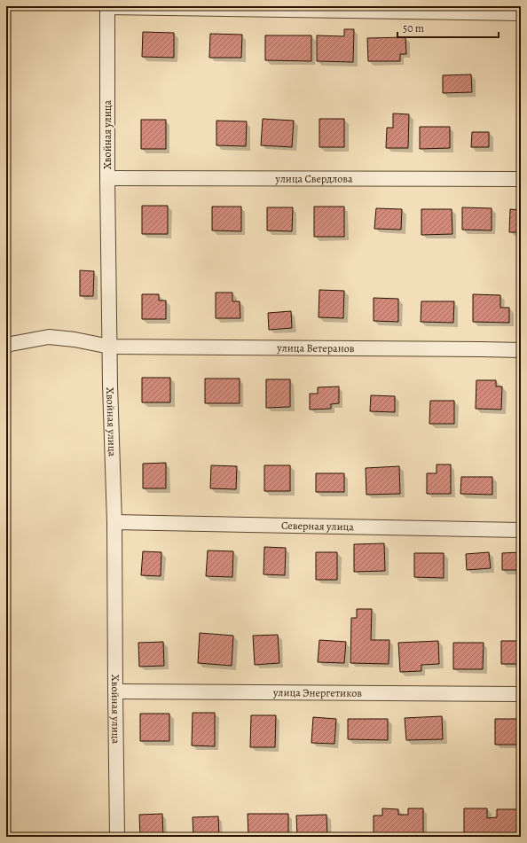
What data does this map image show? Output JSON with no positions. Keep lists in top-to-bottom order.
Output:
{
  "streets": {
    "street": [
      "Хвойная улица",
      "улица Свердлова",
      "улица Ветеранов",
      "Северная улица",
      "улица Энергетиков"
    ]
  },
  "crossings": [
    ["Хвойная улица", "улица Свердлова"],
    ["Хвойная улица", "улица Ветеранов"],
    ["Хвойная улица", "Северная улица"],
    ["Хвойная улица", "улица Энергетиков"]
  ],
  "scale_bar": "50 m"
}
